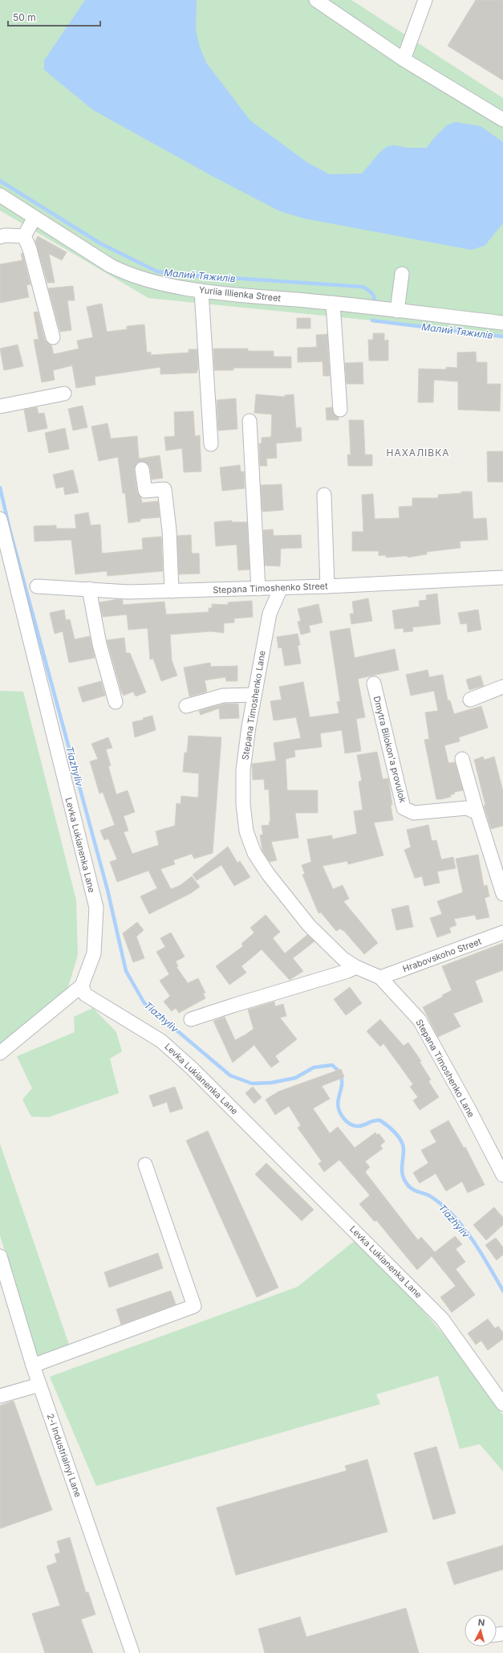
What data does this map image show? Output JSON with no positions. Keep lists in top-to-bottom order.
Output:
{
  "streets": {
    "street": [
      "Yuriia Illienka Street",
      "Stepana Timoshenko Street",
      "Stepana Timoshenko Lane",
      "Dmytra Bilokon'a provulok",
      "Levka Lukianenka Lane",
      "Hrabovskoho Street",
      "2-i Industrialnyi Lane"
    ]
  },
  "crossings": [
    ["Stepana Timoshenko Street", "Stepana Timoshenko Lane"],
    ["Stepana Timoshenko Lane", "Hrabovskoho Street"]
  ],
  "districts": ["НАХАЛІВКА"],
  "water": ["Малий Тяжилів", "Tiazhyliv"],
  "scale_bar": "50 m",
  "north": "top"
}
